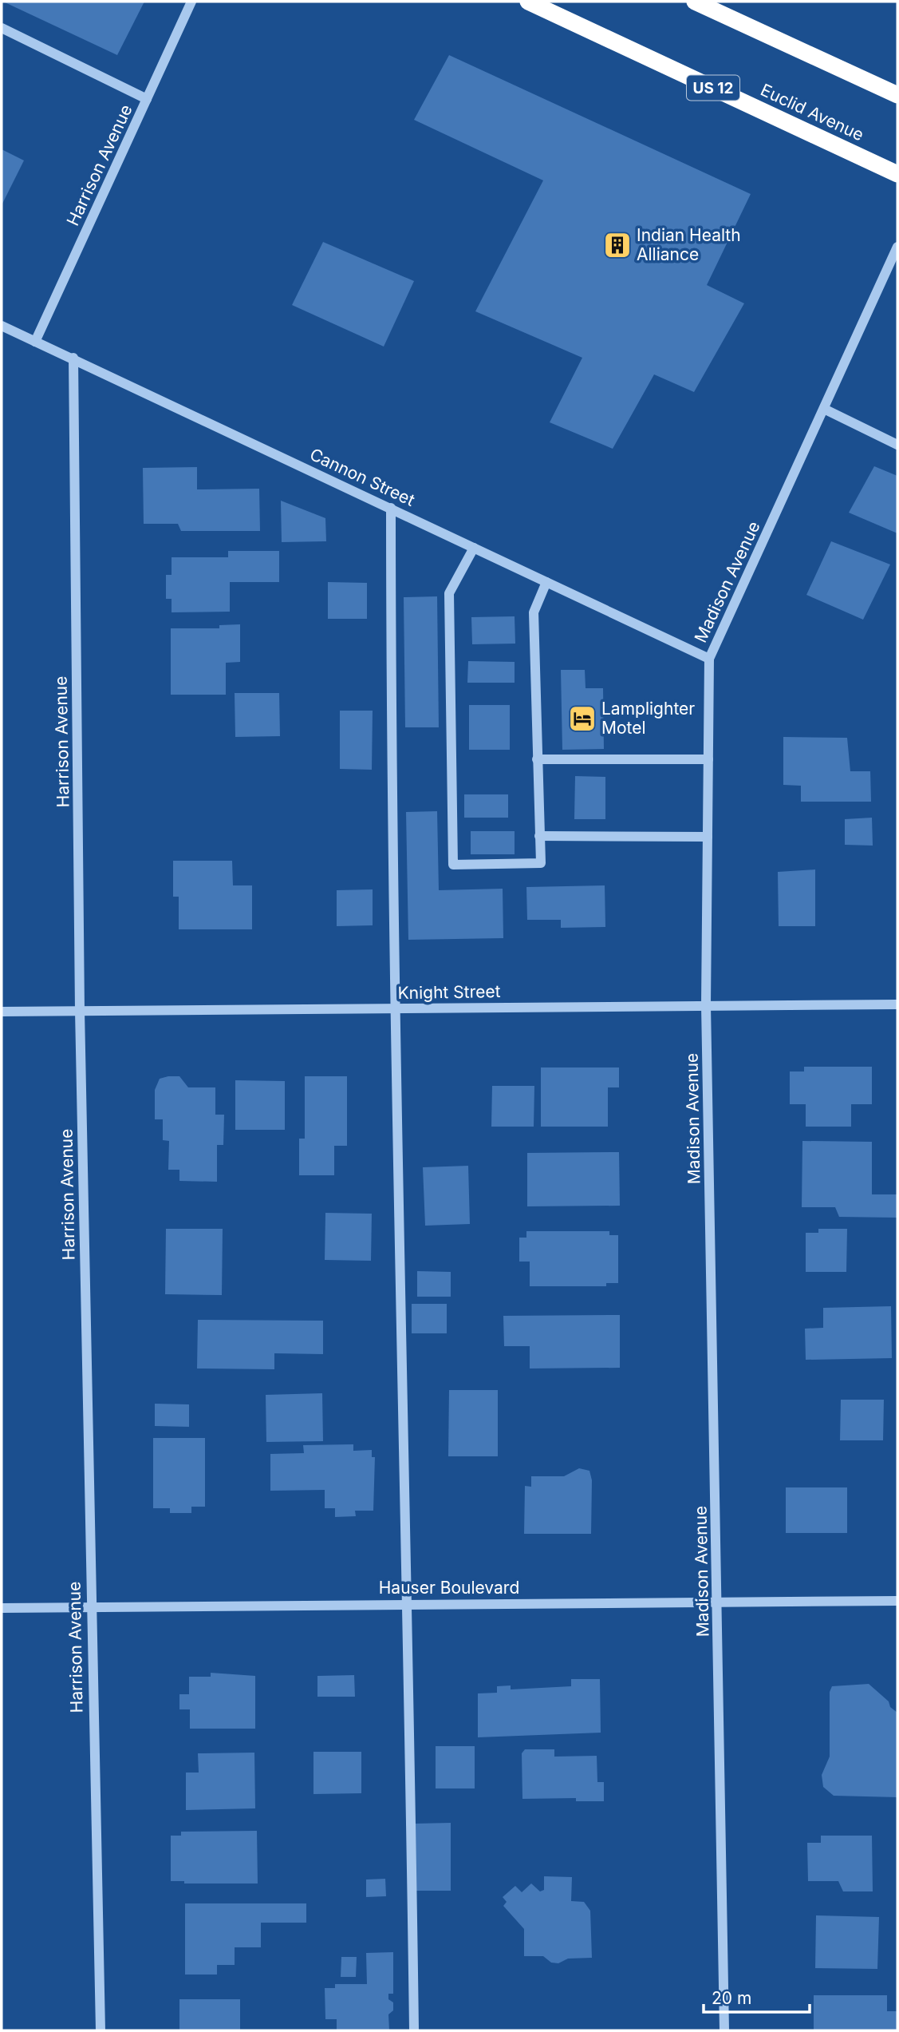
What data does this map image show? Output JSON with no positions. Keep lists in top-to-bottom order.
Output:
{
  "streets": {
    "highway": ["US 12", "Euclid Avenue"],
    "street": [
      "Harrison Avenue",
      "Cannon Street",
      "Madison Avenue",
      "Knight Street",
      "Hauser Boulevard"
    ]
  },
  "crossings": [
    ["Harrison Avenue", "Cannon Street"],
    ["Harrison Avenue", "Knight Street"],
    ["Harrison Avenue", "Hauser Boulevard"],
    ["Cannon Street", "Madison Avenue"],
    ["Madison Avenue", "Knight Street"],
    ["Madison Avenue", "Hauser Boulevard"]
  ],
  "places": {
    "building": ["Indian Health Alliance"],
    "hotel": ["Lamplighter Motel"]
  },
  "scale_bar": "20 m"
}
